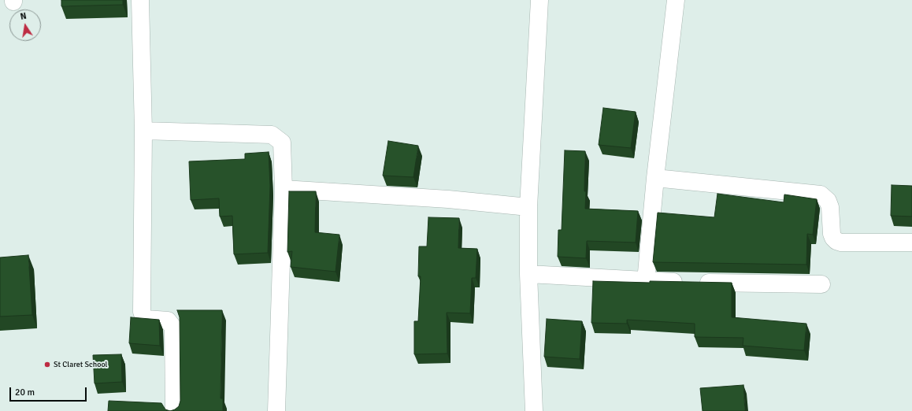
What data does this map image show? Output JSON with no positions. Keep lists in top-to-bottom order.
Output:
{
  "places": ["St Claret School"],
  "scale_bar": "20 m",
  "north": "top"
}
